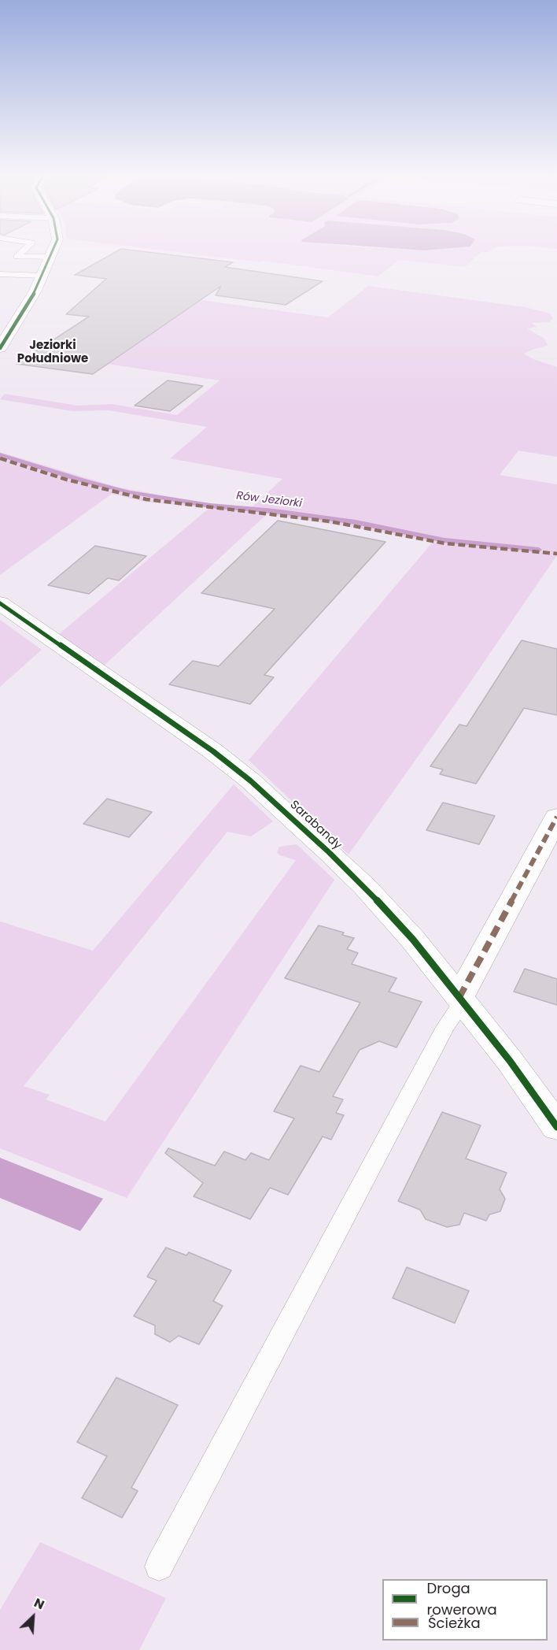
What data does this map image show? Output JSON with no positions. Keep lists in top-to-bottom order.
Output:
{
  "streets": {
    "street": ["Sarabandy"]
  },
  "districts": ["Jeziorki Południowe"],
  "water": ["Rów Jeziorki"],
  "legend": ["Droga rowerowa", "Ścieżka"],
  "north": "top right"
}
